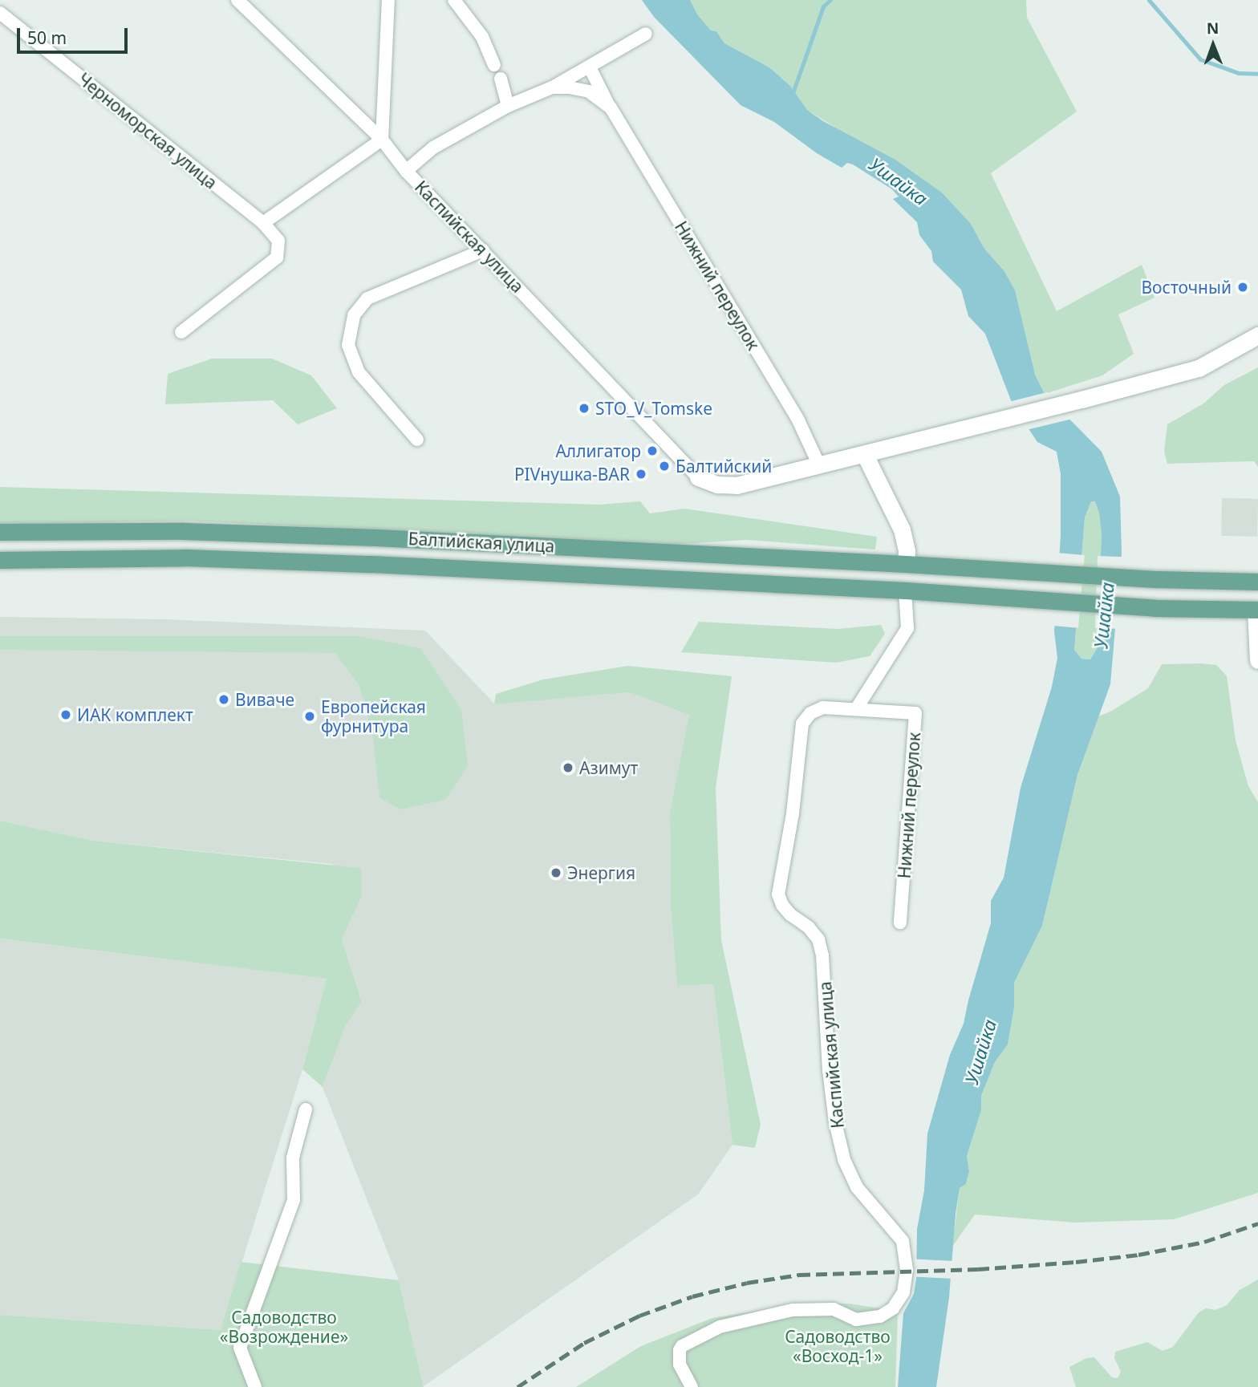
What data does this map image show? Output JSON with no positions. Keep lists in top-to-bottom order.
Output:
{
  "streets": {
    "main road": ["Балтийская улица"],
    "street": ["Черноморская улица", "Каспийская улица", "Нижний переулок"]
  },
  "crossings": [
    ["Каспийская улица", "Нижний переулок"]
  ],
  "water": ["Ушайка"],
  "parks": ["Садоводство «Возрождение»", "Садоводство «Восход-1»"],
  "places": [
    "Восточный",
    "STO_V_Tomske",
    "Аллигатор",
    "Балтийский",
    "PIVнушка-BAR",
    "Виваче",
    "ИАК комплект",
    "Европейская фурнитура",
    "Азимут",
    "Энергия"
  ],
  "scale_bar": "50 m",
  "north": "top"
}
